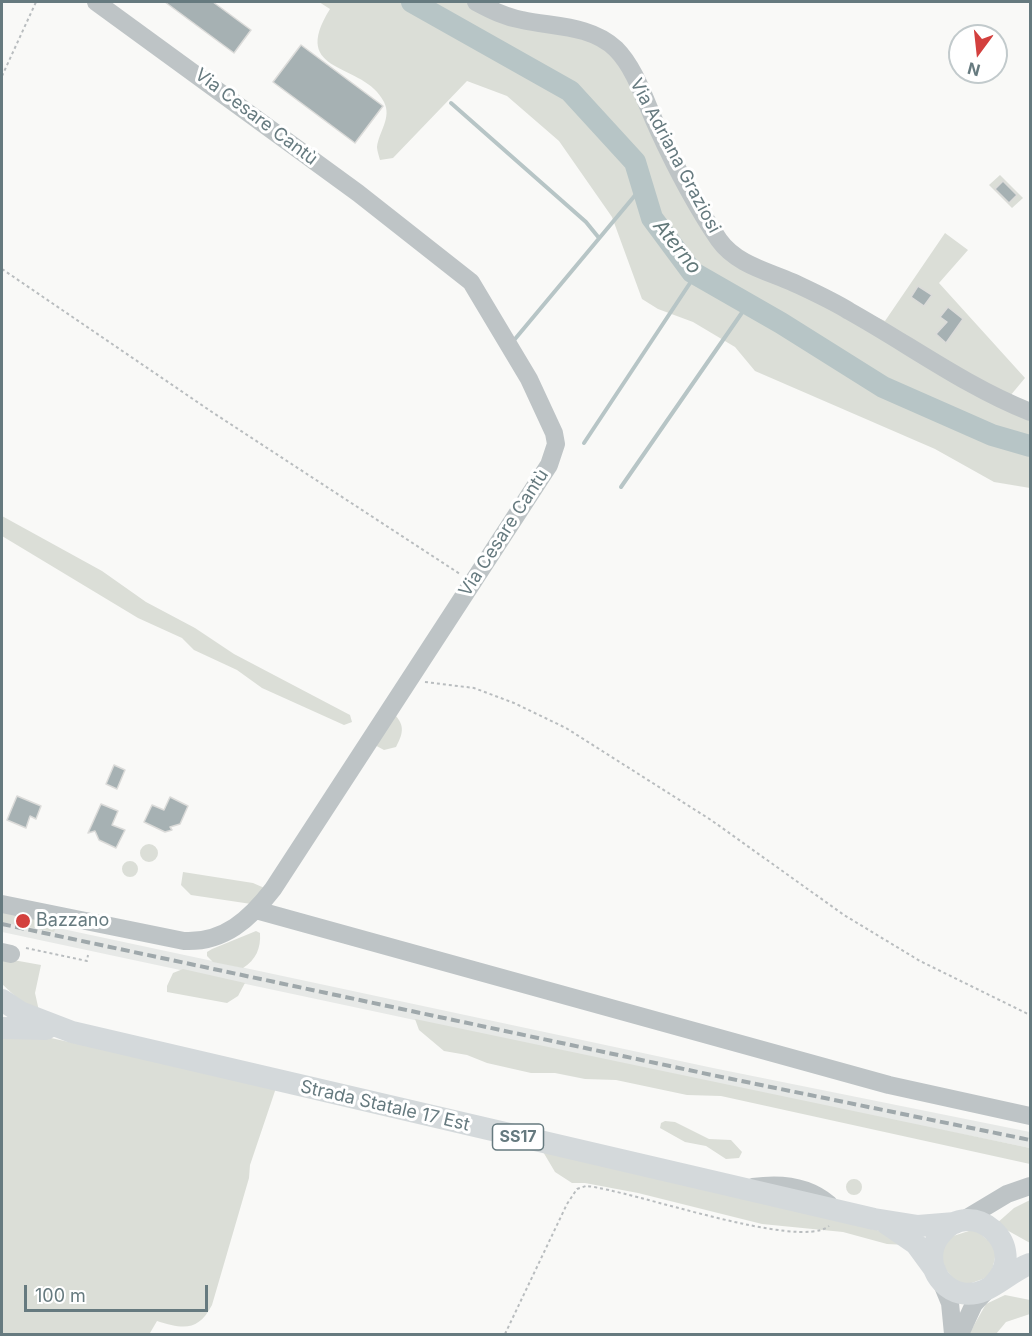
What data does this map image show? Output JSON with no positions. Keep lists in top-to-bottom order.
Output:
{
  "streets": {
    "main road": ["Strada Statale 17 Est", "SS17"],
    "street": ["Via Cesare Cantù", "Via Adriana Graziosi"]
  },
  "crossings": [
    ["Strada Statale 17 Est", "SS17"]
  ],
  "water": ["Aterno"],
  "places": ["Bazzano"],
  "scale_bar": "100 m",
  "north": "bottom"
}
